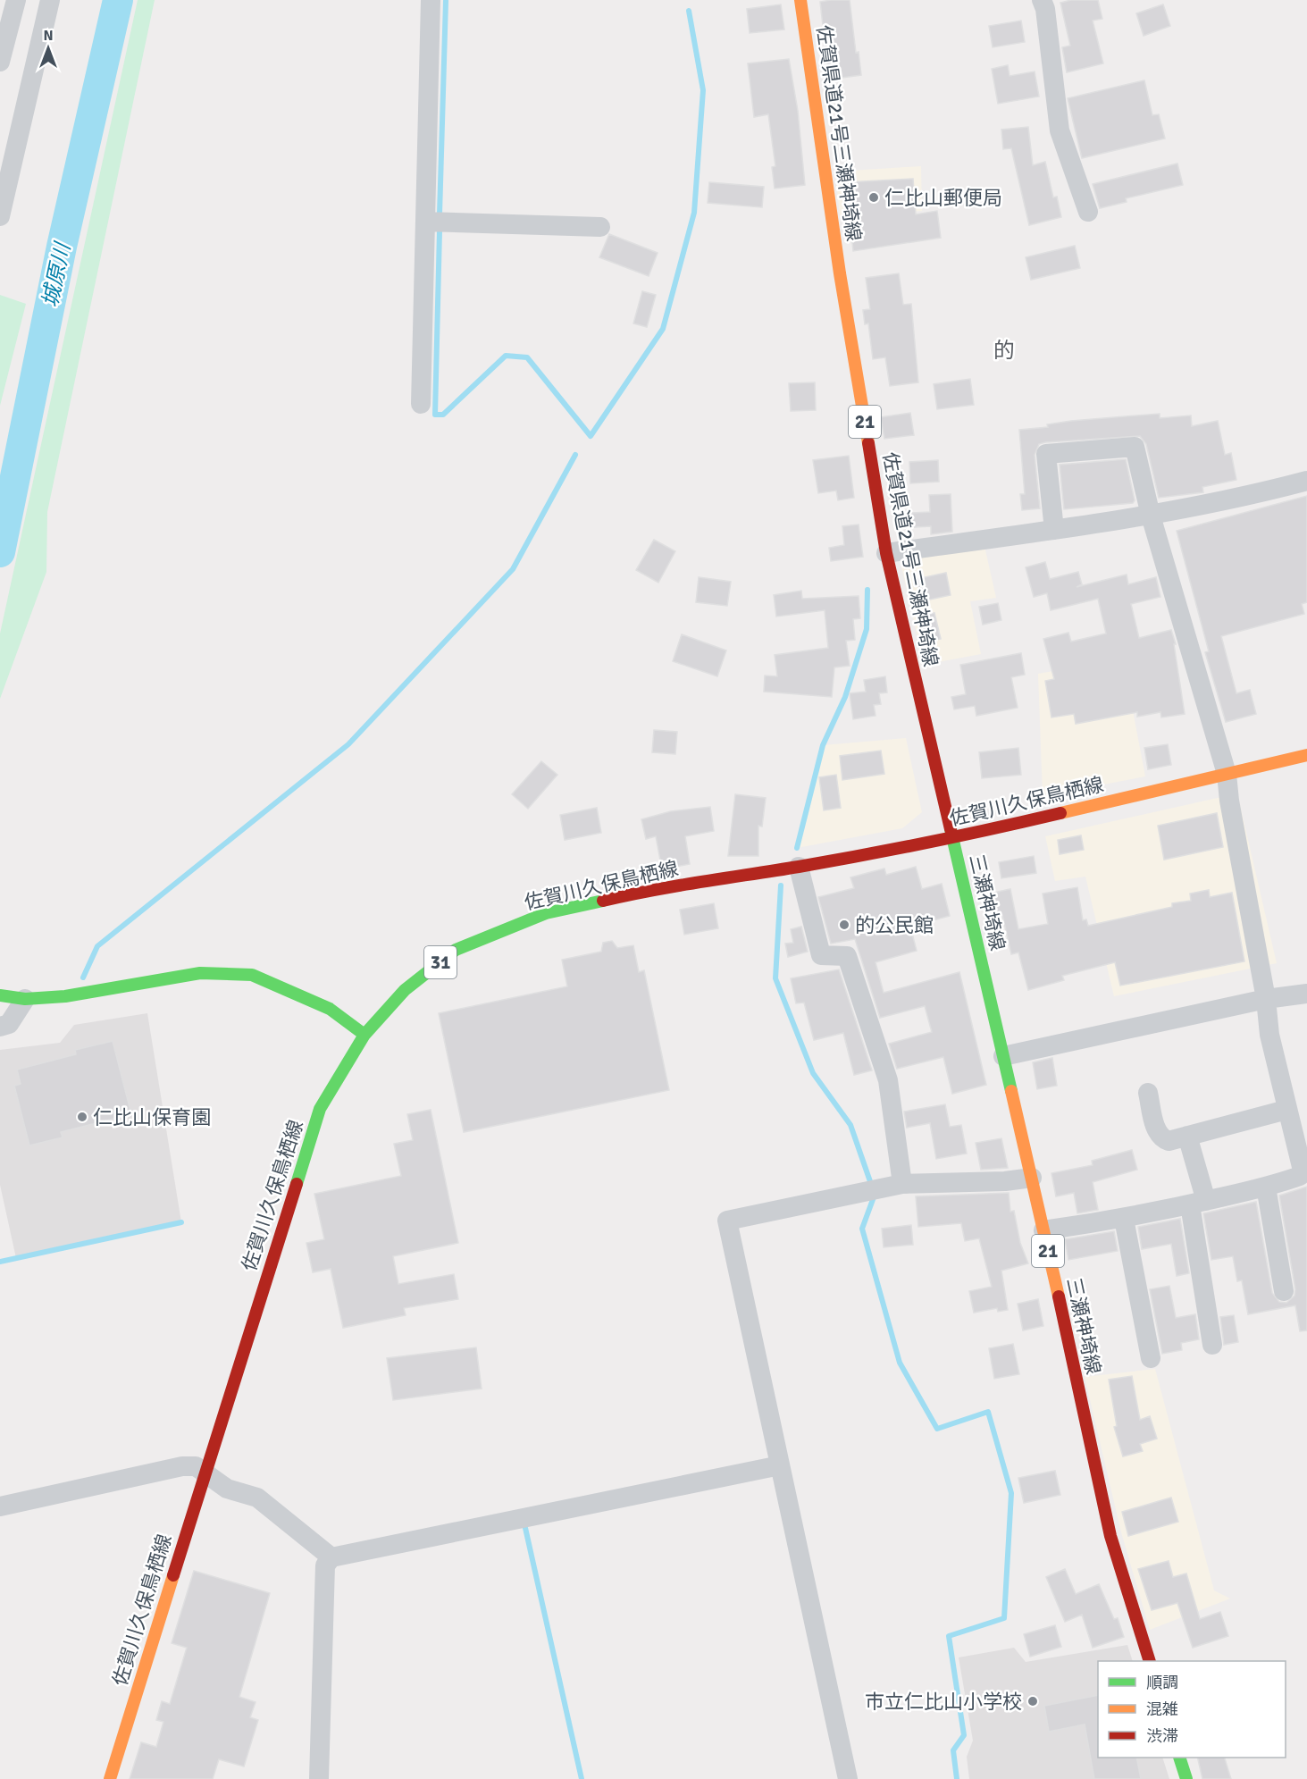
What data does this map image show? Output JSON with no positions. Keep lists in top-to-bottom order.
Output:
{
  "streets": {
    "main road": [
      "佐賀県道21号三瀬神埼線",
      "21",
      "佐賀川久保鳥栖線",
      "三瀬神埼線",
      "31"
    ]
  },
  "crossings": [
    ["佐賀県道21号三瀬神埼線", "佐賀川久保鳥栖線"],
    ["佐賀県道21号三瀬神埼線", "三瀬神埼線"],
    ["佐賀川久保鳥栖線", "三瀬神埼線"]
  ],
  "districts": ["的"],
  "water": ["城原川"],
  "places": [
    "仁比山郵便局",
    "的公民館",
    "仁比山保育園",
    "市立仁比山小学校"
  ],
  "legend": ["順調", "混雑", "渋滞"],
  "north": "top"
}
